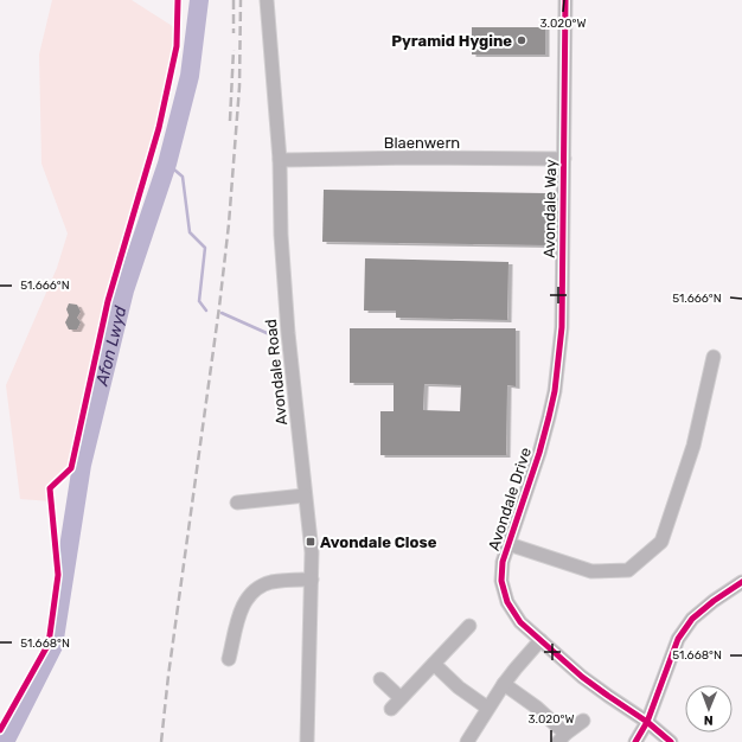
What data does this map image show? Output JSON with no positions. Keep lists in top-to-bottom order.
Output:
{
  "streets": {
    "street": [
      "Blaenwern",
      "Avondale Way",
      "Avondale Road",
      "Avondale Drive"
    ]
  },
  "crossings": [
    ["Blaenwern", "Avondale Way"],
    ["Blaenwern", "Avondale Road"],
    ["Avondale Way", "Avondale Drive"]
  ],
  "water": ["Afon Lwyd"],
  "places": {
    "other": ["Pyramid Hygine"],
    "transit": ["Avondale Close"]
  },
  "north": "bottom",
  "coordinates": ["3.020°W", "51.666°N", "51.668°N"]
}
